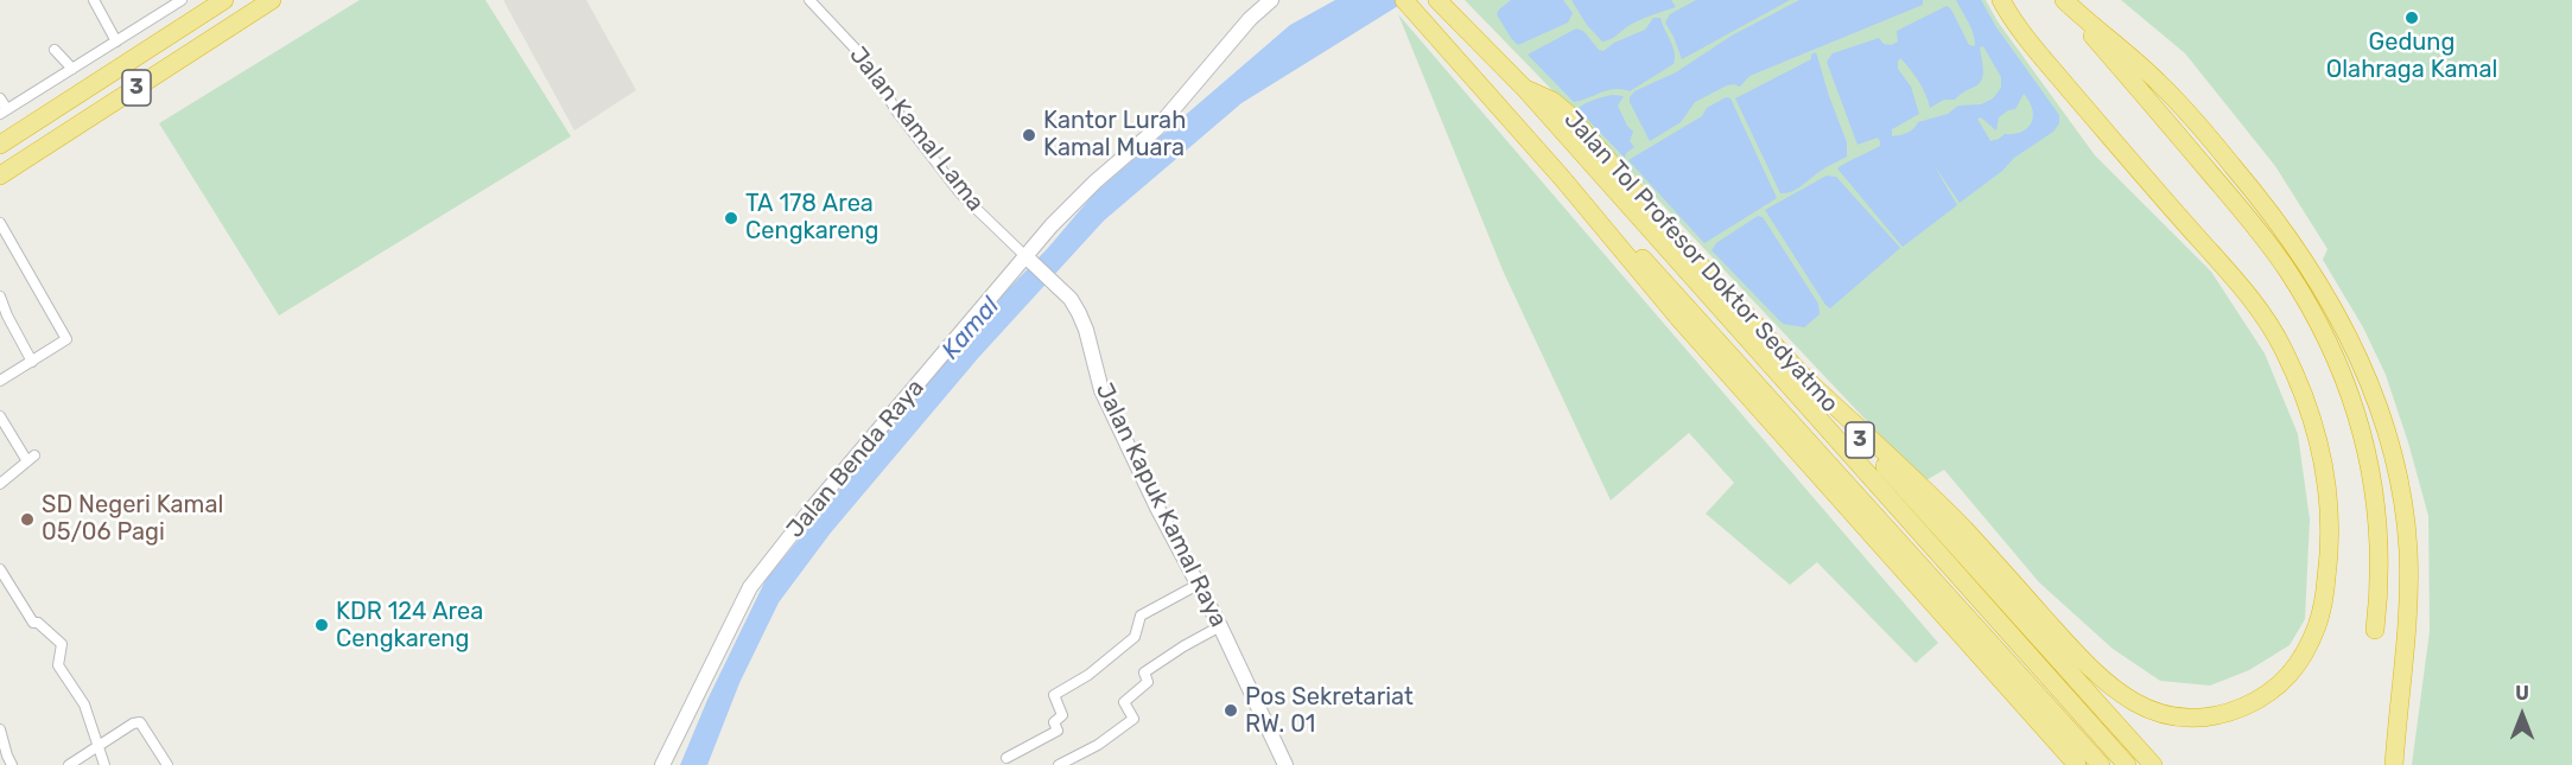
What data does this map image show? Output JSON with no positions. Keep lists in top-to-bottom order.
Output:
{
  "streets": {
    "highway": ["3", "Jalan Tol Profesor Doktor Sedyatmo"],
    "main road": ["Jalan Benda Raya", "Jalan Kapuk Kamal Raya"],
    "street": ["Jalan Kamal Lama"]
  },
  "crossings": [
    ["Jalan Kamal Lama", "Jalan Benda Raya"],
    ["Jalan Kamal Lama", "Jalan Kapuk Kamal Raya"],
    ["Jalan Benda Raya", "Jalan Kapuk Kamal Raya"]
  ],
  "water": ["Kamal"],
  "places": [
    "Gedung Olahraga Kamal",
    "Kantor Lurah Kamal Muara",
    "TA 178 Area Cengkareng",
    "SD Negeri Kamal 05/06 Pagi",
    "KDR 124 Area Cengkareng",
    "Pos Sekretariat RW. 01"
  ],
  "north": "top"
}
